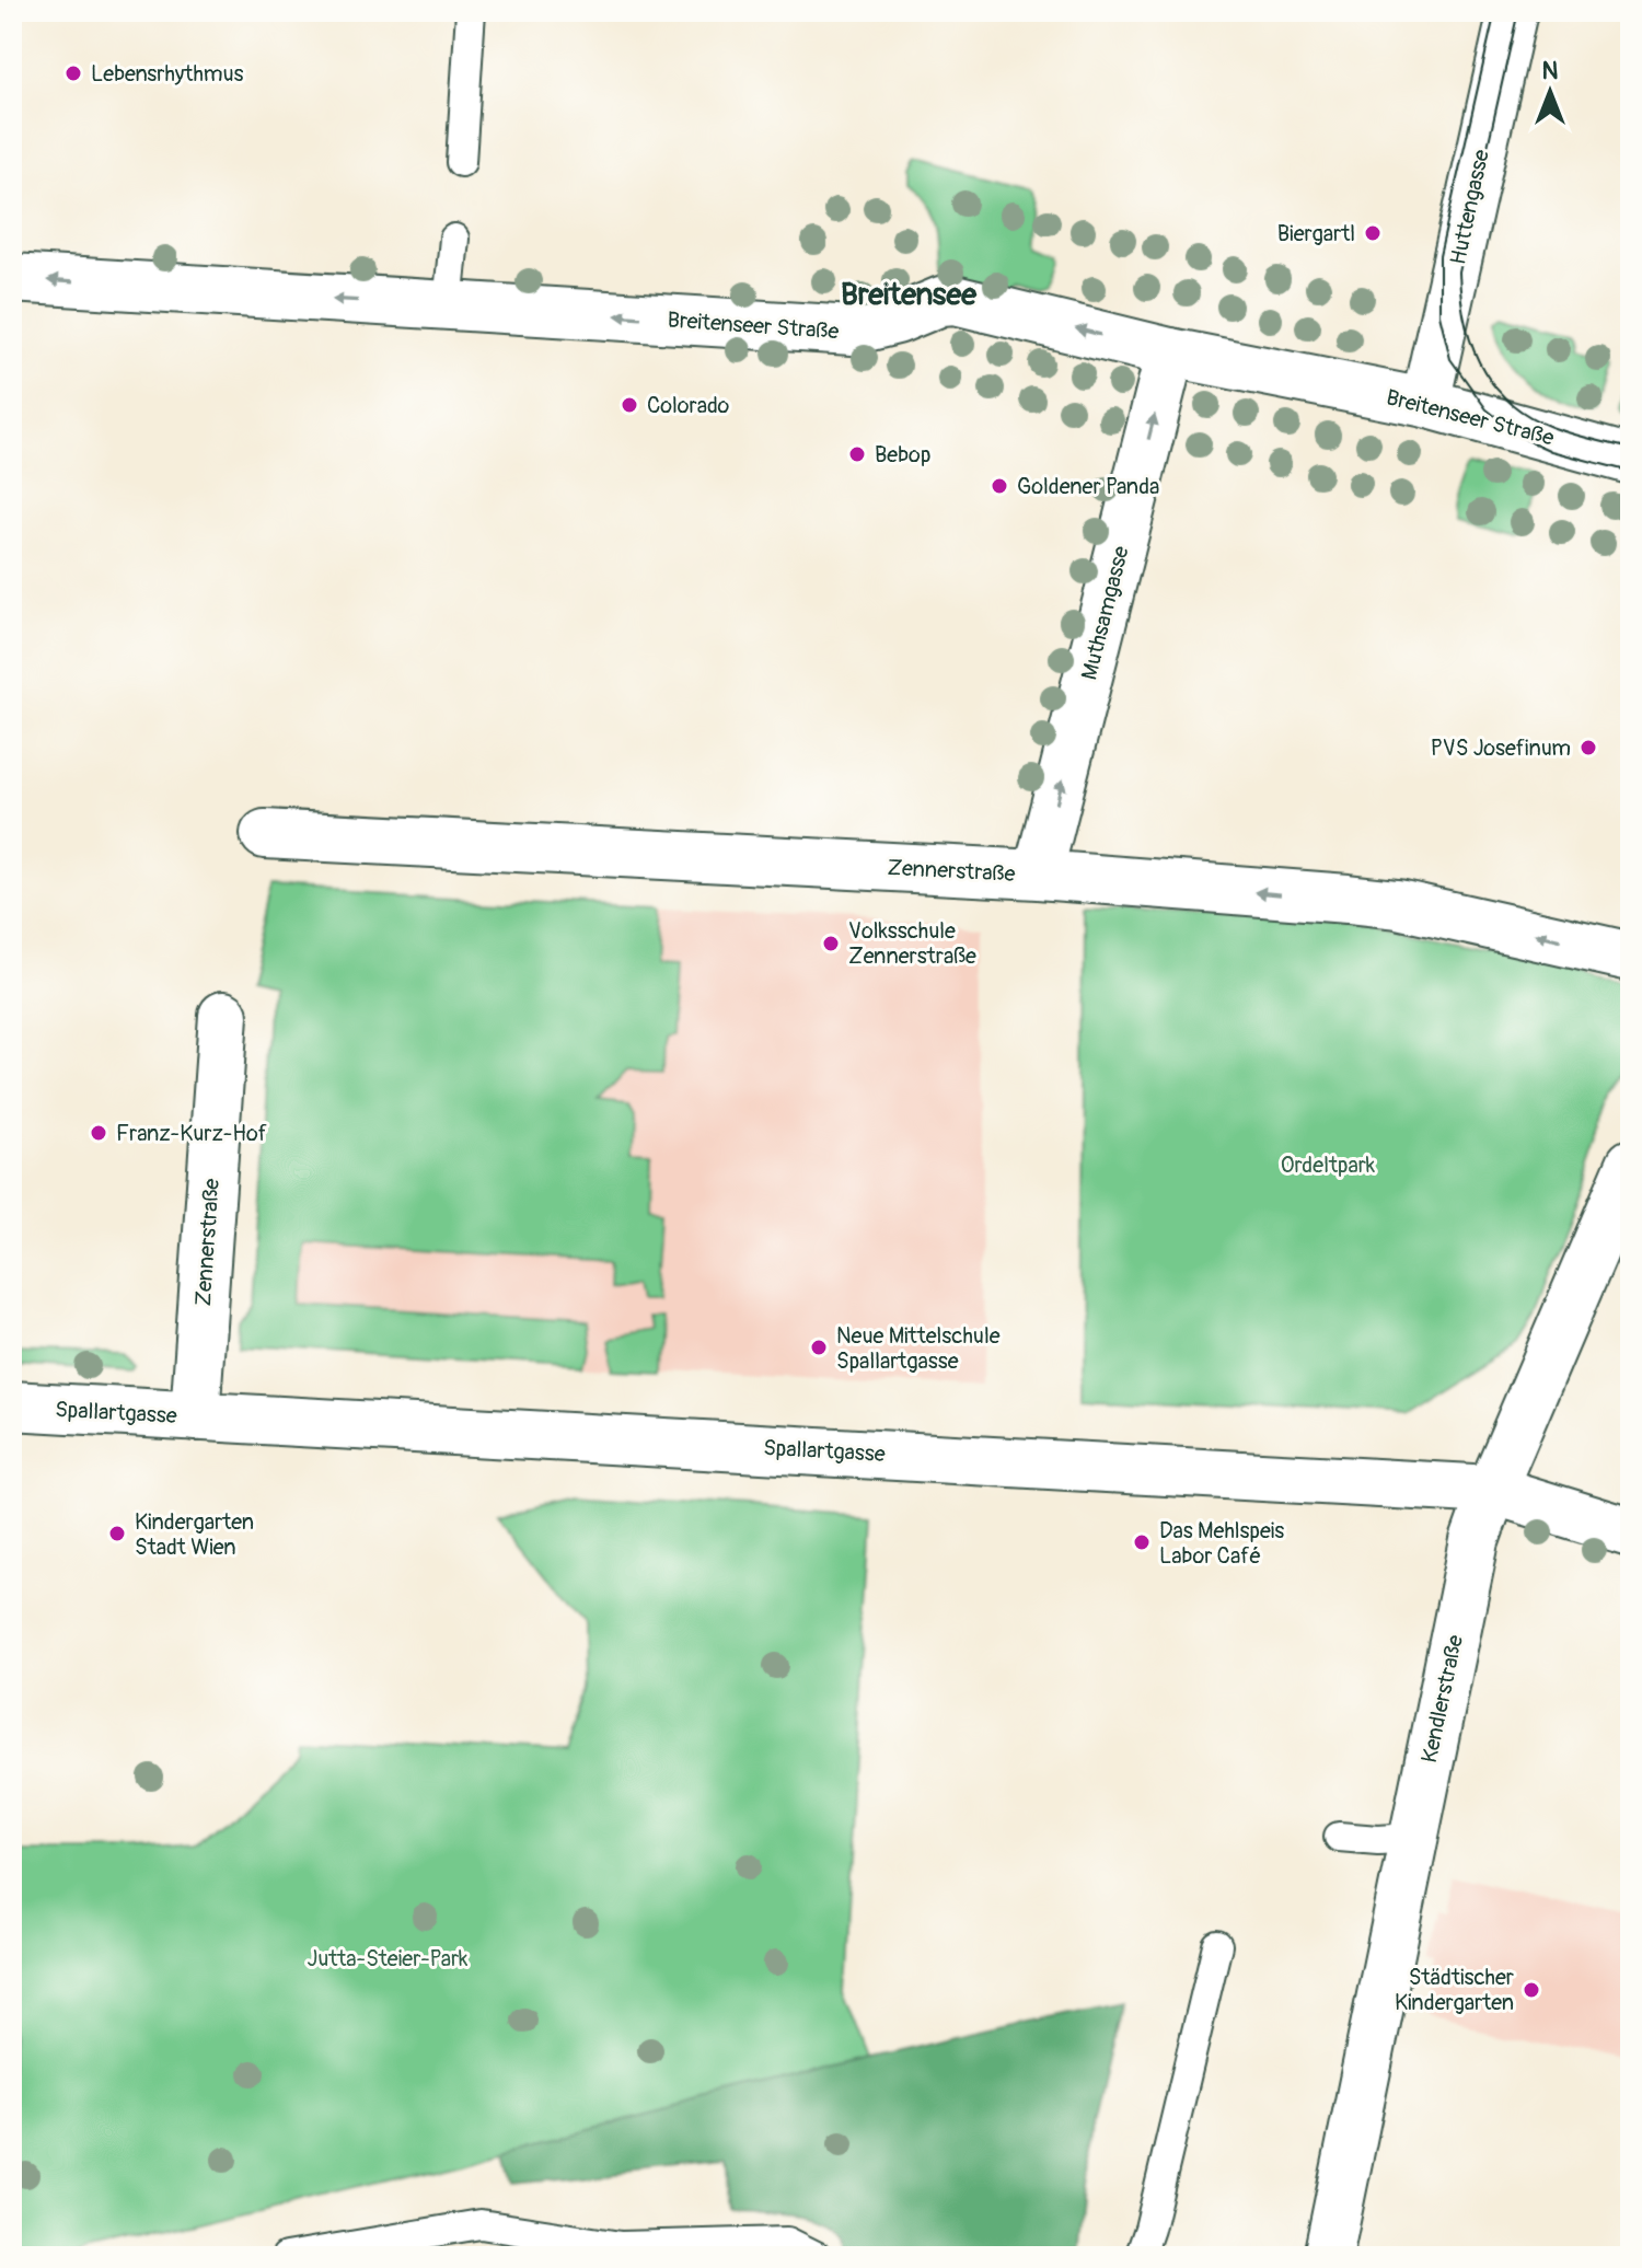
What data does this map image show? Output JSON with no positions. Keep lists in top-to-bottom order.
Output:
{
  "streets": {
    "street": [
      "Huttengasse",
      "Breitenseer Straße",
      "Muthsamgasse",
      "Zennerstraße",
      "Spallartgasse",
      "Kendlerstraße"
    ]
  },
  "crossings": [
    ["Huttengasse", "Breitenseer Straße"],
    ["Breitenseer Straße", "Muthsamgasse"],
    ["Muthsamgasse", "Zennerstraße"],
    ["Zennerstraße", "Spallartgasse"],
    ["Spallartgasse", "Kendlerstraße"]
  ],
  "one_way": ["Breitenseer Straße", "Muthsamgasse"],
  "districts": ["Breitensee"],
  "parks": ["Ordeltpark", "Jutta-Steier-Park"],
  "places": [
    "Lebensrhythmus",
    "Biergartl",
    "Colorado",
    "Bebop",
    "Goldener Panda",
    "PVS Josefinum",
    "Volksschule Zennerstraße",
    "Franz-Kurz-Hof",
    "Neue Mittelschule Spallartgasse",
    "Kindergarten Stadt Wien",
    "Das Mehlspeis Labor Café",
    "Städtischer Kindergarten"
  ],
  "north": "top"
}
